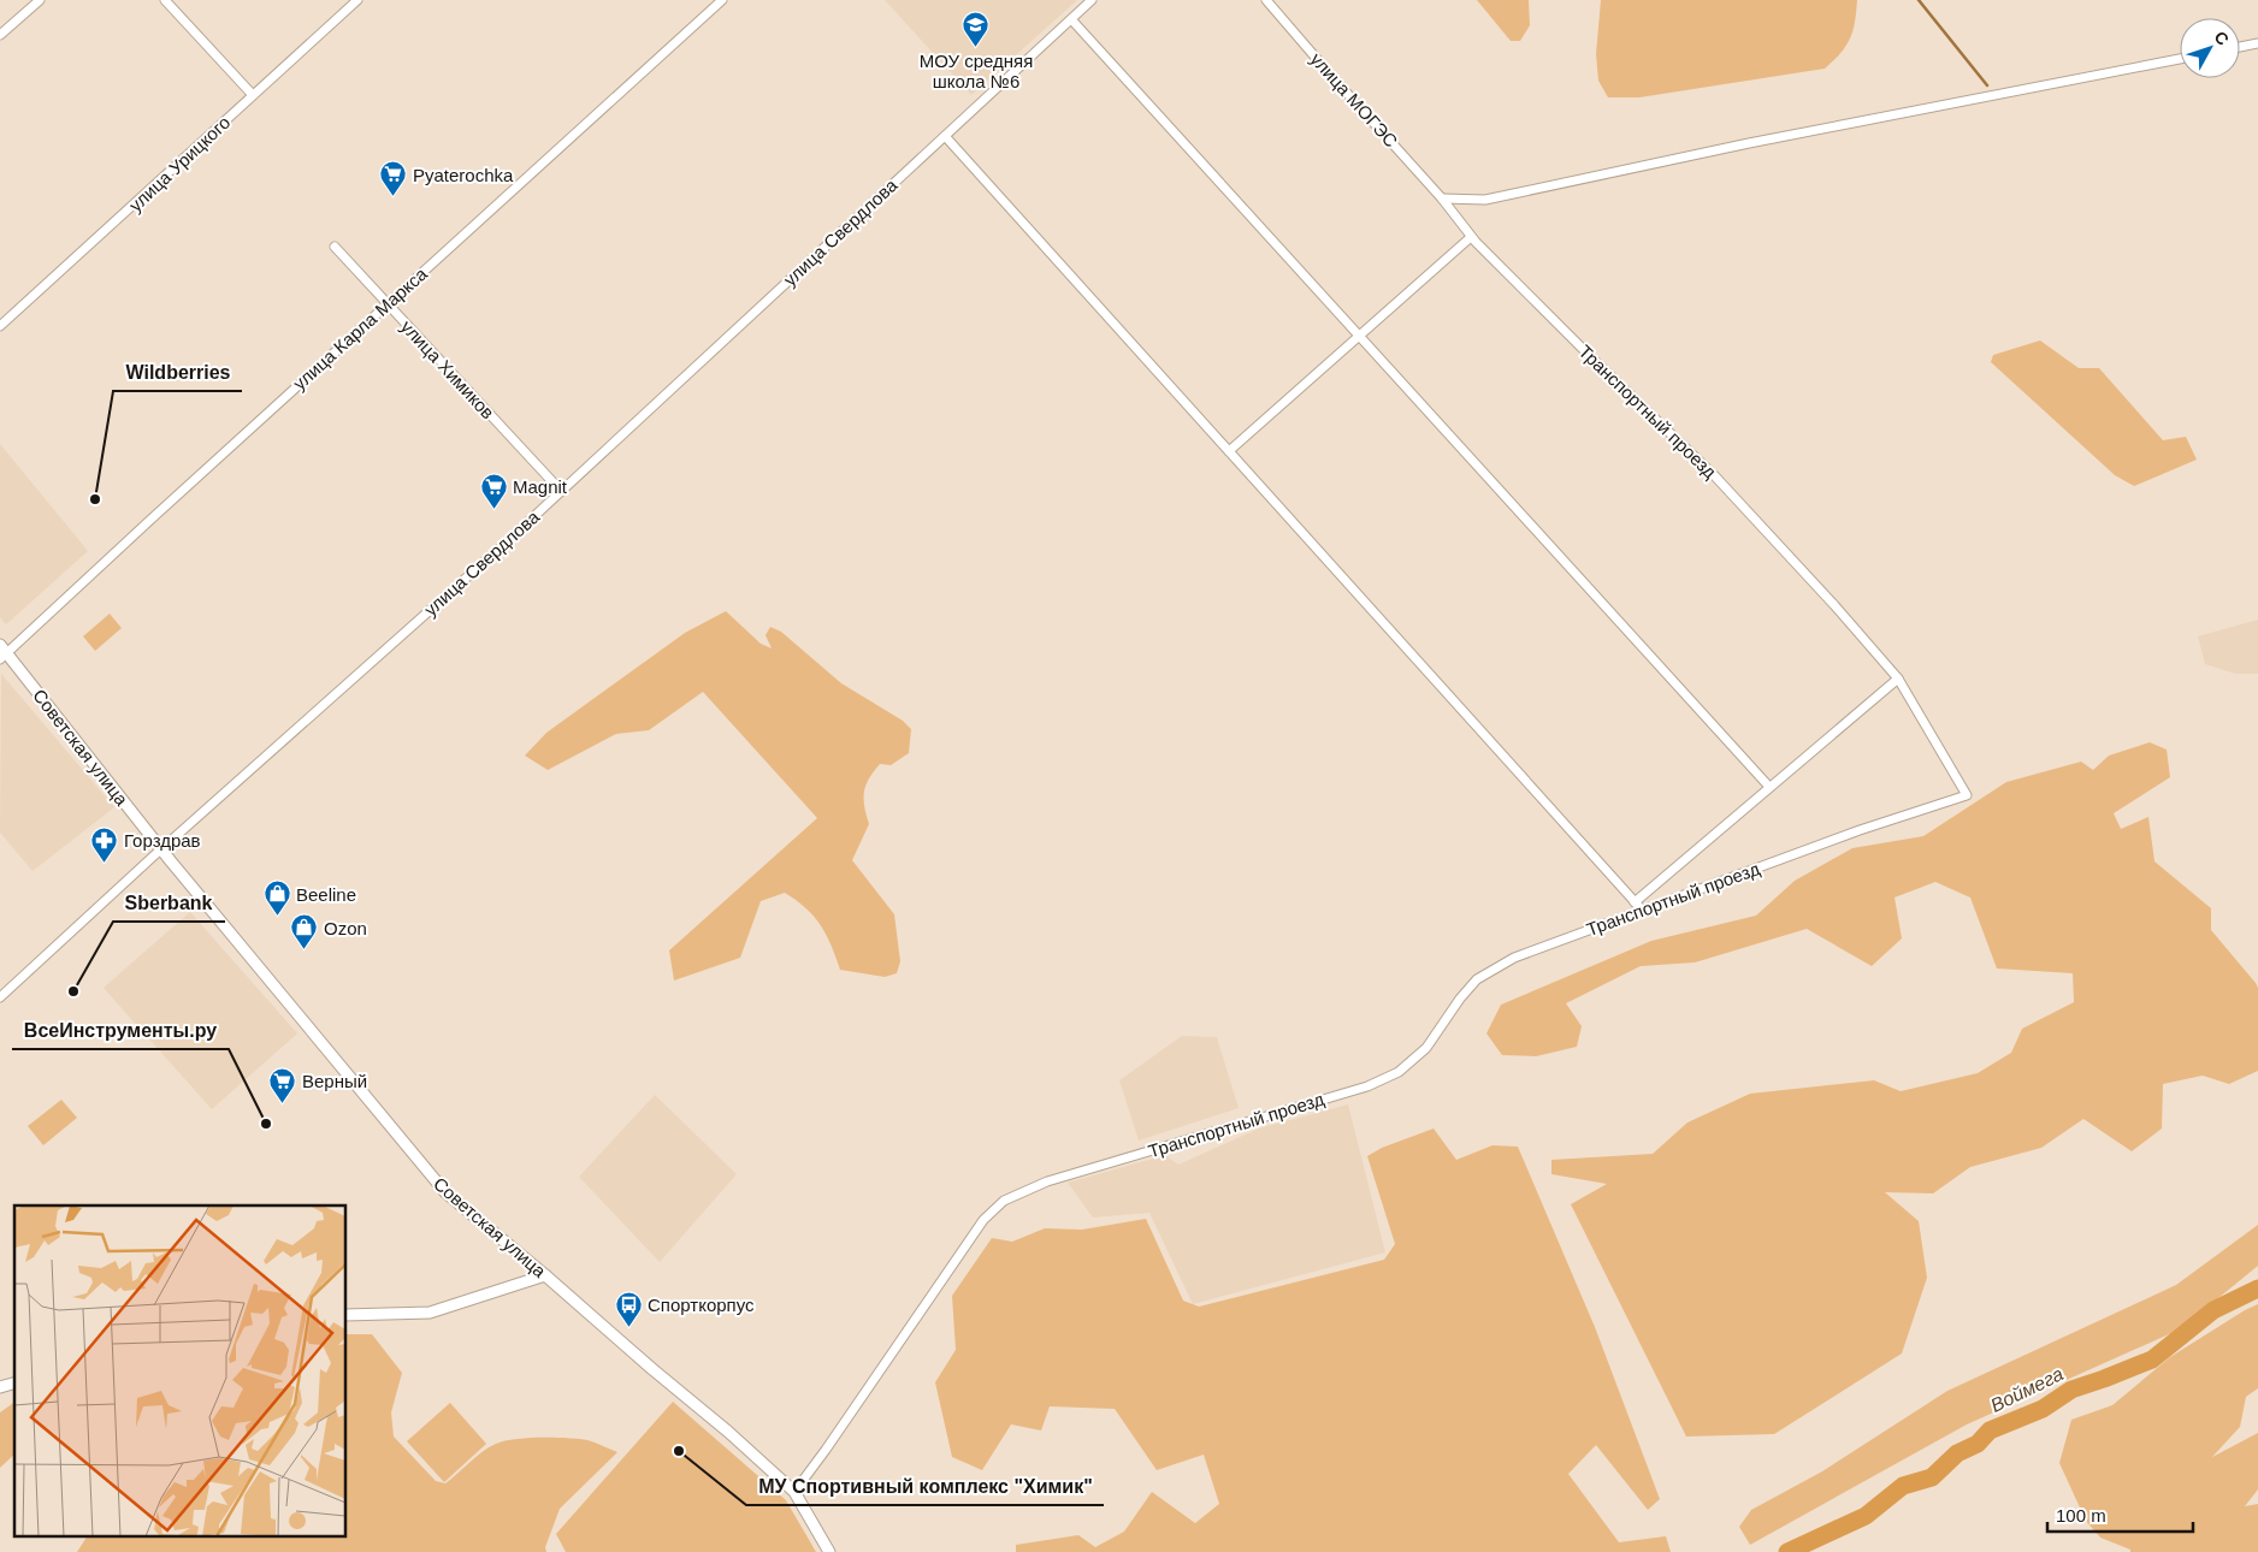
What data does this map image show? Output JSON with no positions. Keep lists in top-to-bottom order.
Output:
{
  "streets": {
    "street": [
      "улица МОГЭС",
      "улица Урицкого",
      "улица Свердлова",
      "улица Карла Маркса",
      "улица Химиков",
      "Транспортный проезд",
      "Советская улица"
    ]
  },
  "crossings": [
    ["улица МОГЭС", "Транспортный проезд"],
    ["улица Свердлова", "улица Химиков"],
    ["улица Свердлова", "Советская улица"],
    ["улица Карла Маркса", "улица Химиков"],
    ["улица Карла Маркса", "Советская улица"],
    ["Транспортный проезд", "Советская улица"]
  ],
  "water": ["Воймега"],
  "places": {
    "school or university": ["МОУ средняя школа №6"],
    "supermarket": ["Pyaterochka", "Magnit", "Верный"],
    "other": [
      "Wildberries",
      "Sberbank",
      "ВсеИнструменты.ру",
      "МУ Спортивный комплекс \"Химик\""
    ],
    "pharmacy": ["Горздрав"],
    "shop": ["Beeline", "Ozon"],
    "bus stop": ["Спорткорпус"]
  },
  "scale_bar": "100 m",
  "north": "top right"
}
